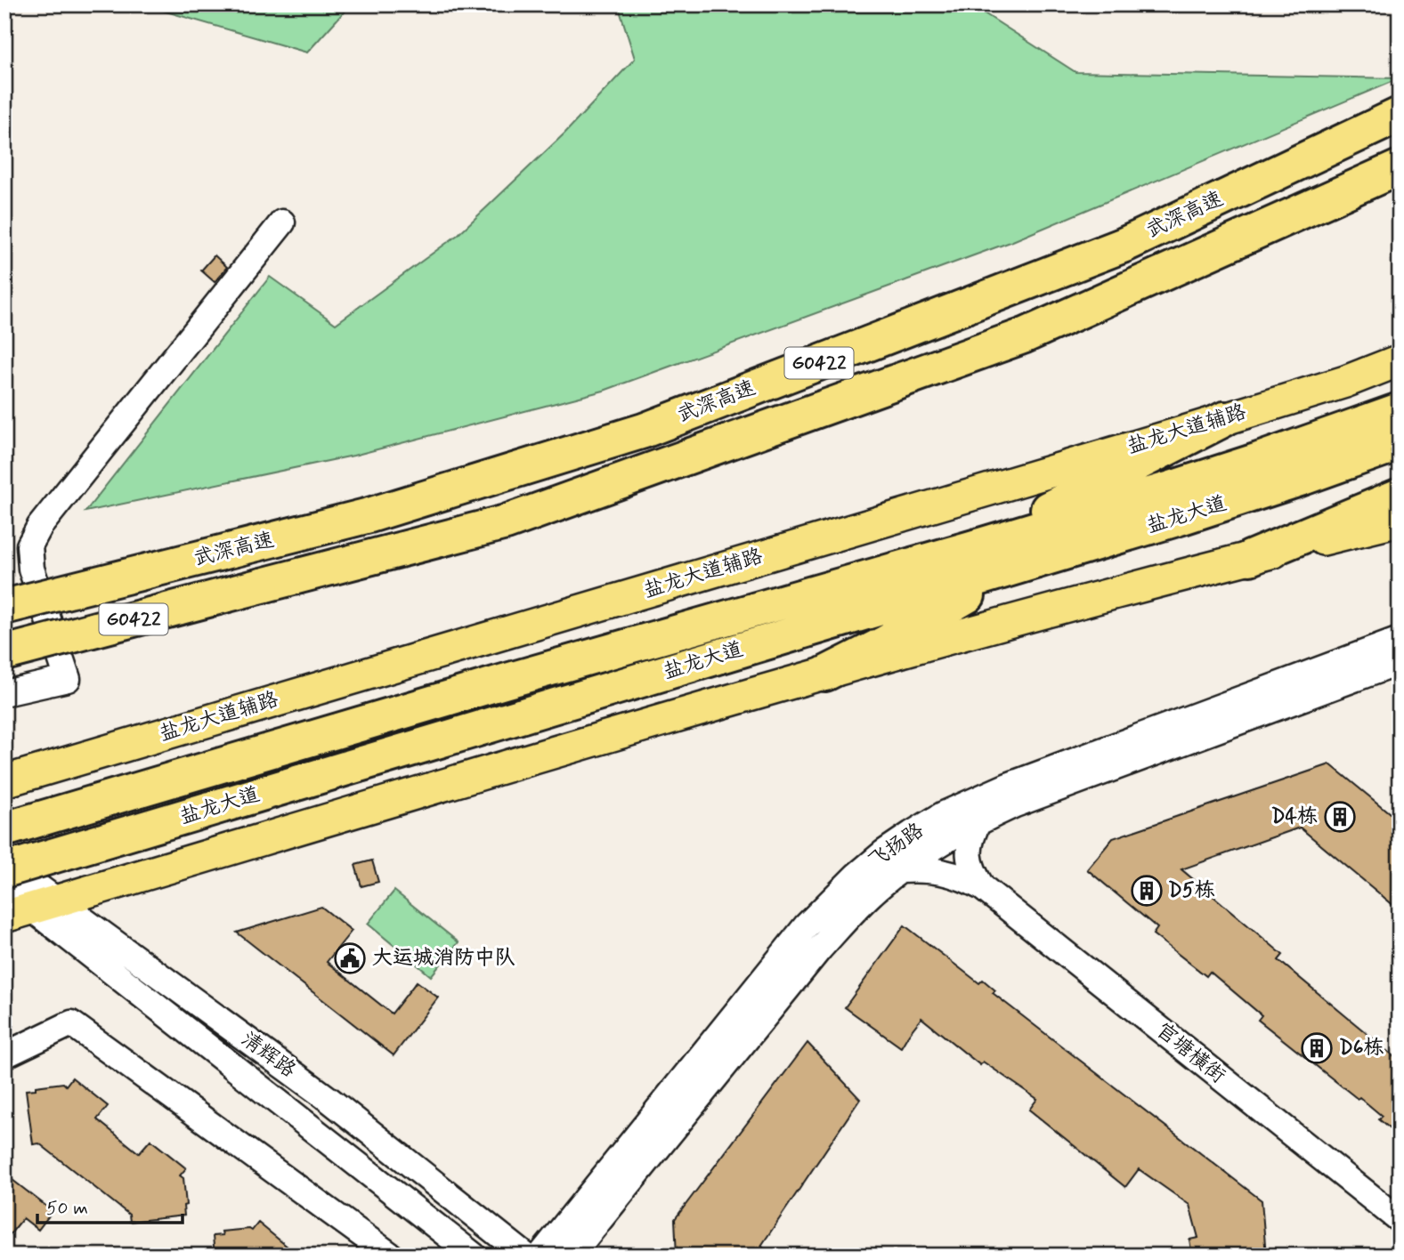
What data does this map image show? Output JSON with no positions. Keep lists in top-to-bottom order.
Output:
{
  "streets": {
    "highway": ["武深高速", "G0422", "盐龙大道"],
    "main road": ["盐龙大道辅路"],
    "street": ["飞扬路", "官塘横街", "清辉路"]
  },
  "crossings": [
    ["飞扬路", "官塘横街"]
  ],
  "places": {
    "building": ["D4栋", "D5栋", "D6栋"],
    "public building": ["大运城消防中队"]
  },
  "scale_bar": "50 m"
}
